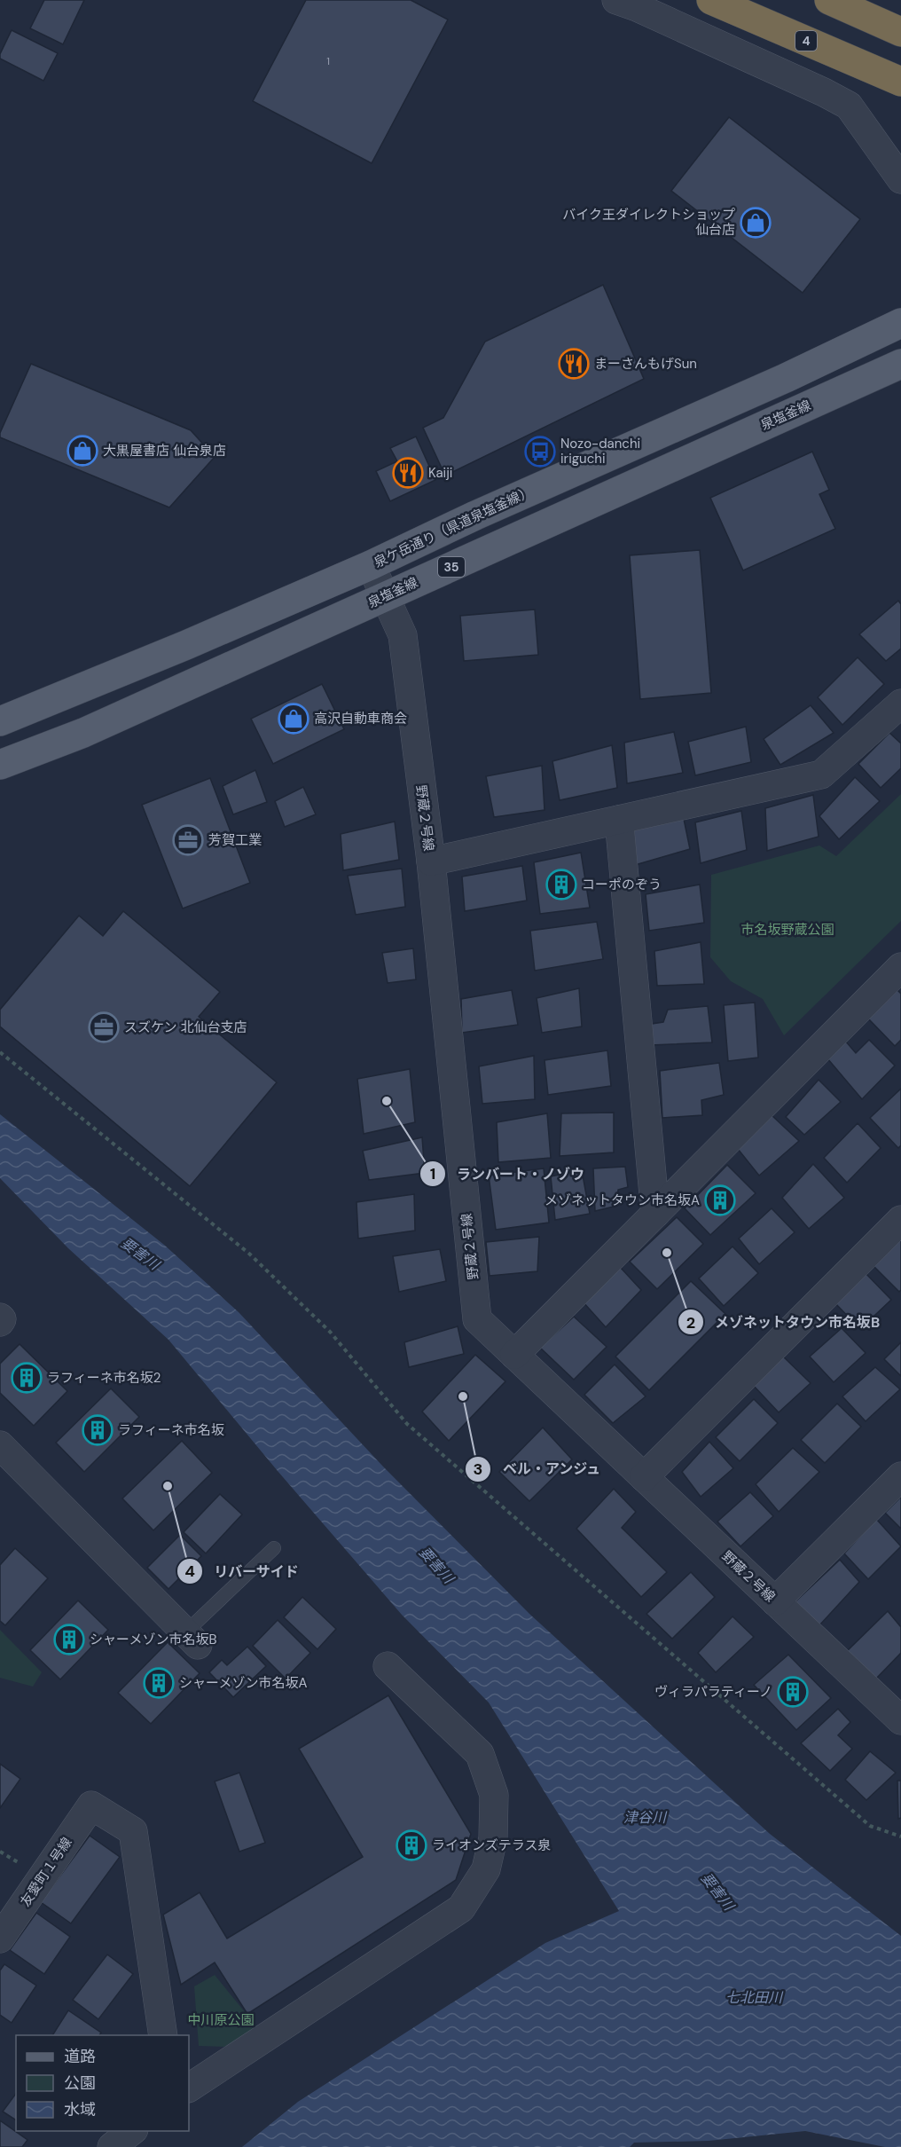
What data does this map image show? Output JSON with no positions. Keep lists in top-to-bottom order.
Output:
{
  "streets": {
    "highway": ["4"],
    "main road": ["泉塩釜線", "泉ケ岳通り（県道泉塩釜線）", "35"],
    "street": ["野蔵２号線", "友愛町１号線"]
  },
  "crossings": [
    ["泉塩釜線", "野蔵２号線"],
    ["泉ケ岳通り（県道泉塩釜線）", "野蔵２号線"]
  ],
  "water": ["要害川", "津谷川", "七北田川"],
  "parks": ["市名坂野蔵公園", "中川原公園"],
  "places": {
    "shop": ["バイク王ダイレクトショップ 仙台店", "大黒屋書店 仙台泉店", "高沢自動車商会"],
    "restaurant": ["まーさんもげSun", "Kaiji"],
    "bus stop": ["Nozo-danchi iriguchi"],
    "office": ["芳賀工業", "スズケン 北仙台支店"],
    "building": [
      "コーポのぞう",
      "メゾネットタウン市名坂A",
      "ラフィーネ市名坂2",
      "ラフィーネ市名坂",
      "シャーメゾン市名坂B",
      "シャーメゾン市名坂A",
      "ヴィラパラティーノ",
      "ライオンズテラス泉"
    ],
    "other": [
      "ランバート・ノゾウ",
      "メゾネットタウン市名坂B",
      "ベル・アンジュ",
      "リバーサイド"
    ]
  },
  "house_numbers": ["1"],
  "legend": ["道路", "公園", "水域"]
}
